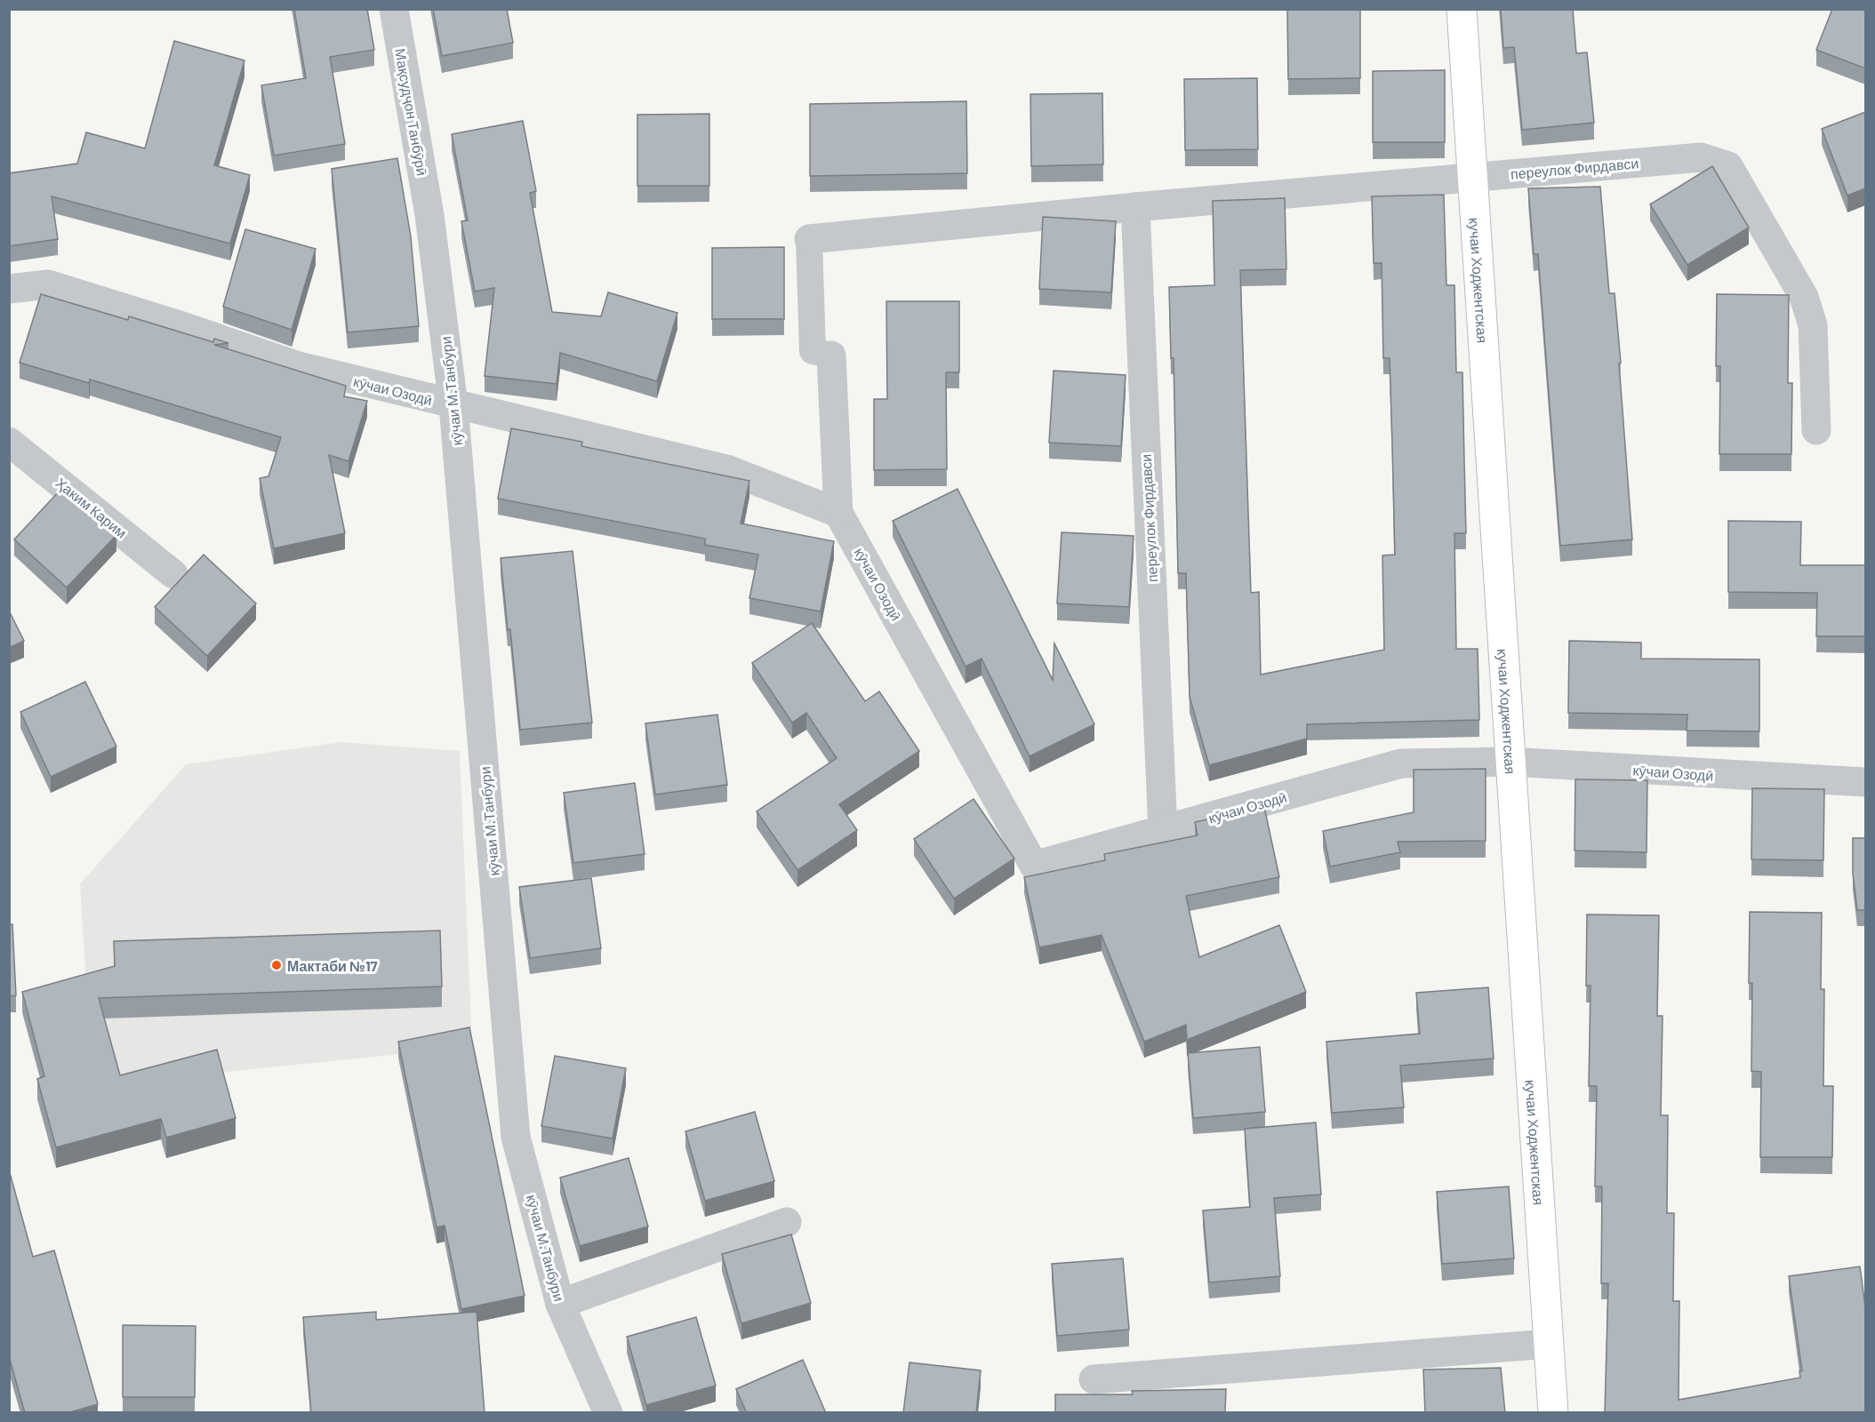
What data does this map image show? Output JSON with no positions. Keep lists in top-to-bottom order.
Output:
{
  "streets": {
    "main road": ["кучаи Ходжентская"],
    "street": [
      "Мақсудҷон Танбӯрӣ",
      "переулок Фирдавси",
      "кӯчаи Озодӣ",
      "кӯчаи М.Танбури",
      "Ҳаким Карим"
    ]
  },
  "crossings": [
    ["Мақсудҷон Танбӯрӣ", "кӯчаи М.Танбури"],
    ["переулок Фирдавси", "кучаи Ходжентская"],
    ["переулок Фирдавси", "кӯчаи Озодӣ"],
    ["кучаи Ходжентская", "кӯчаи Озодӣ"],
    ["кӯчаи Озодӣ", "кӯчаи М.Танбури"]
  ],
  "places": ["Мактаби №17"]
}
